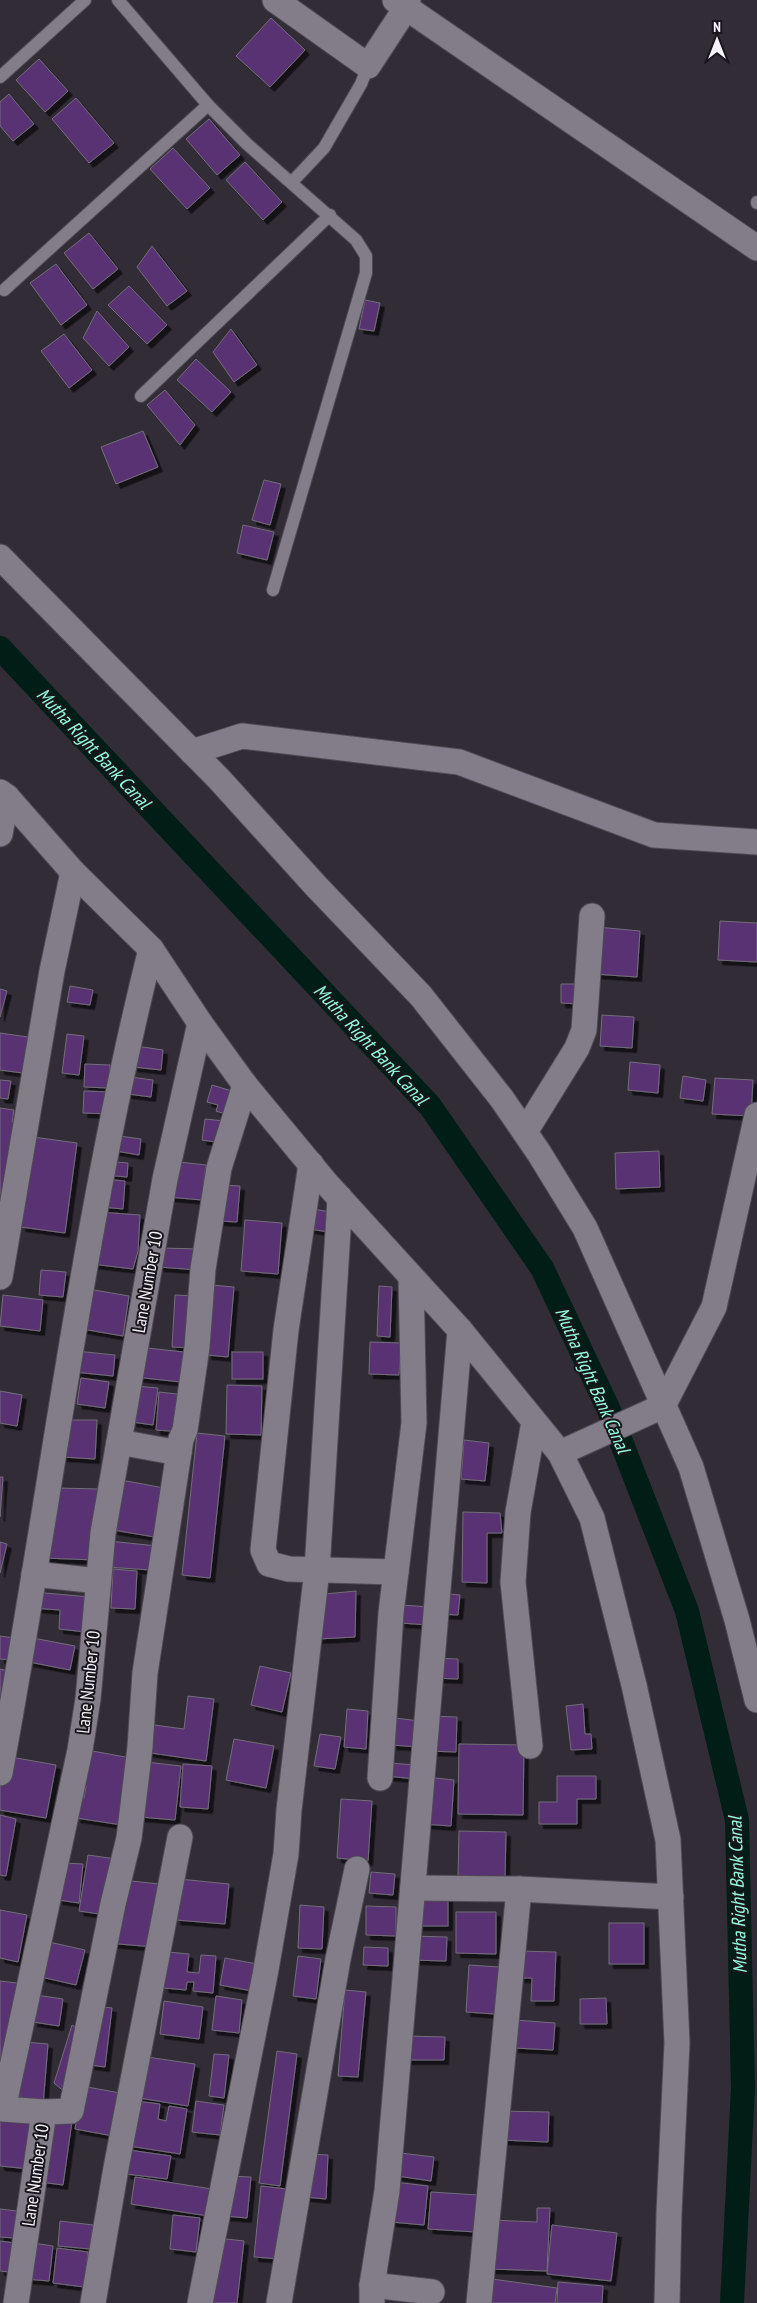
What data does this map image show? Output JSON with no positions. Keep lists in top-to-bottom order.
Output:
{
  "streets": {
    "street": ["Lane Number 10"]
  },
  "water": ["Mutha Right Bank Canal"],
  "north": "top"
}
